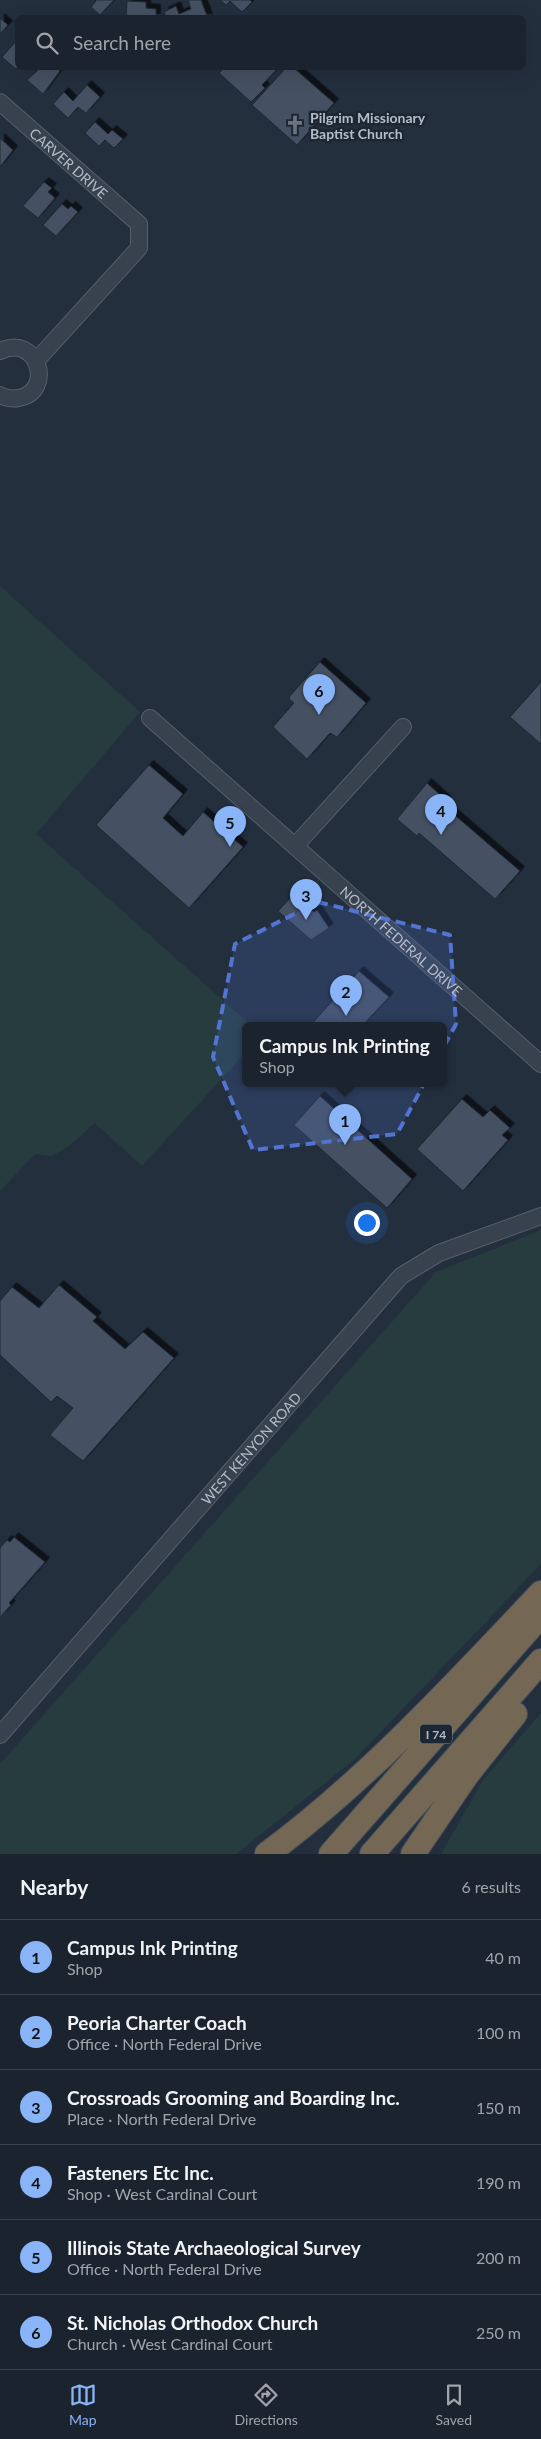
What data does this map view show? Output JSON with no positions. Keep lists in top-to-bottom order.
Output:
{
  "streets": {
    "highway": ["I 74"],
    "street": ["CARVER DRIVE", "NORTH FEDERAL DRIVE", "WEST KENYON ROAD"]
  },
  "places": {
    "church": ["Pilgrim Missionary Baptist Church"]
  },
  "page": {
    "search": "Search here",
    "pins": [
      "6",
      "4",
      "5",
      "3",
      "2",
      "1"
    ],
    "popup": ["Campus Ink Printing", "Shop"],
    "heading": ["Nearby", "6 results"],
    "list": [
      {
        "mark": "1",
        "name": "Campus Ink Printing",
        "note": "Shop",
        "value": "40 m"
      },
      {
        "mark": "2",
        "name": "Peoria Charter Coach",
        "note": "Office · North Federal Drive",
        "value": "100 m"
      },
      {
        "mark": "3",
        "name": "Crossroads Grooming and Boarding Inc.",
        "note": "Place · North Federal Drive",
        "value": "150 m"
      },
      {
        "mark": "4",
        "name": "Fasteners Etc Inc.",
        "note": "Shop · West Cardinal Court",
        "value": "190 m"
      },
      {
        "mark": "5",
        "name": "Illinois State Archaeological Survey",
        "note": "Office · North Federal Drive",
        "value": "200 m"
      },
      {
        "mark": "6",
        "name": "St. Nicholas Orthodox Church",
        "note": "Church · West Cardinal Court",
        "value": "250 m"
      }
    ],
    "nav": ["Map", "Directions", "Saved"]
  }
}
